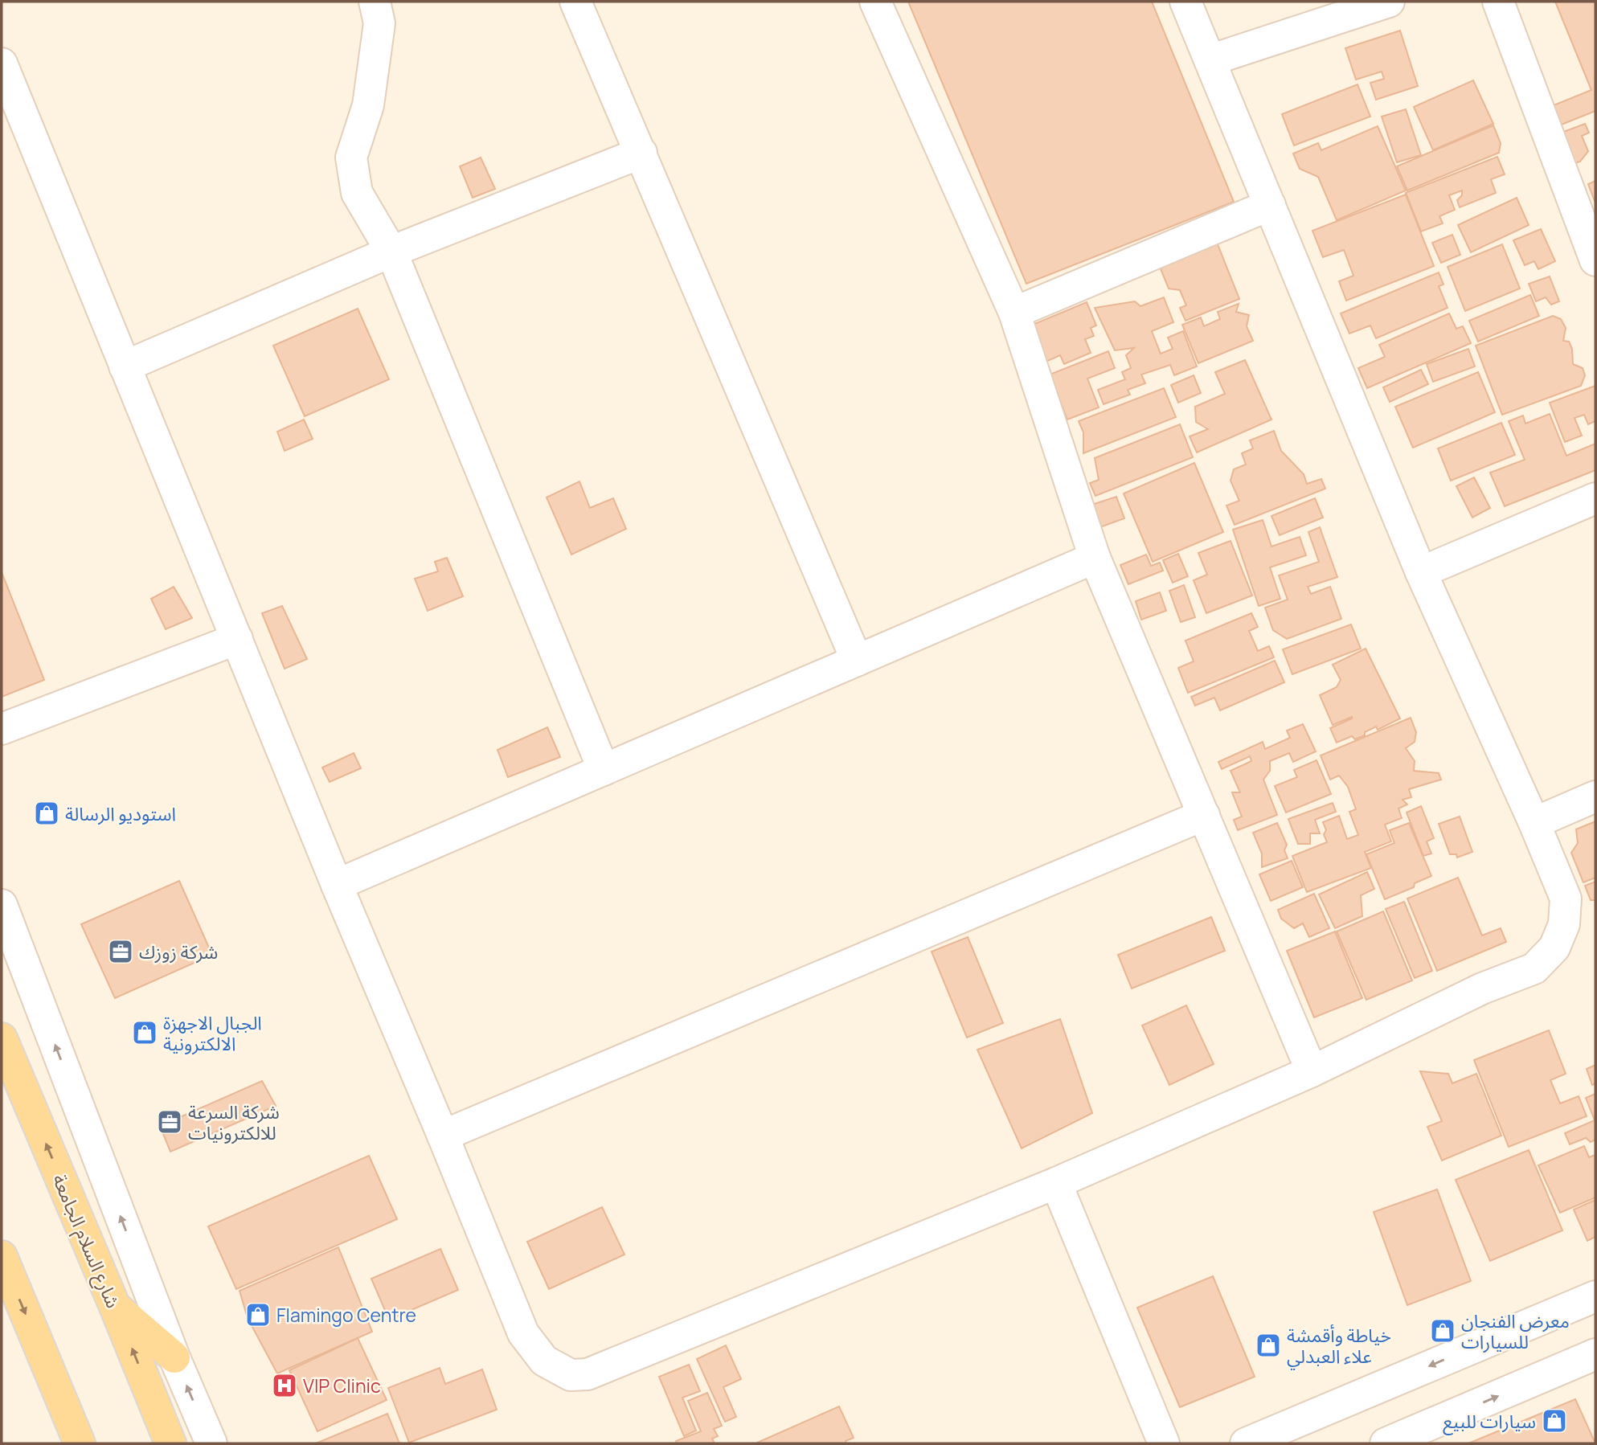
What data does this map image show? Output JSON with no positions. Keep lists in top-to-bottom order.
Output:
{
  "streets": {
    "main road": ["شارع السلام الجامعة"]
  },
  "places": {
    "shop": [
      "استوديو الرسالة",
      "الجبال الاجهزة الالكترونية",
      "Flamingo Centre",
      "معرض الفنجان للسيارات",
      "خياطة وأقمشة علاء العبدلي",
      "سيارات للبيع"
    ],
    "office": ["شركة زوزك", "شركة السرعة للالكترونيات"],
    "hospital": ["VIP Clinic"]
  }
}
